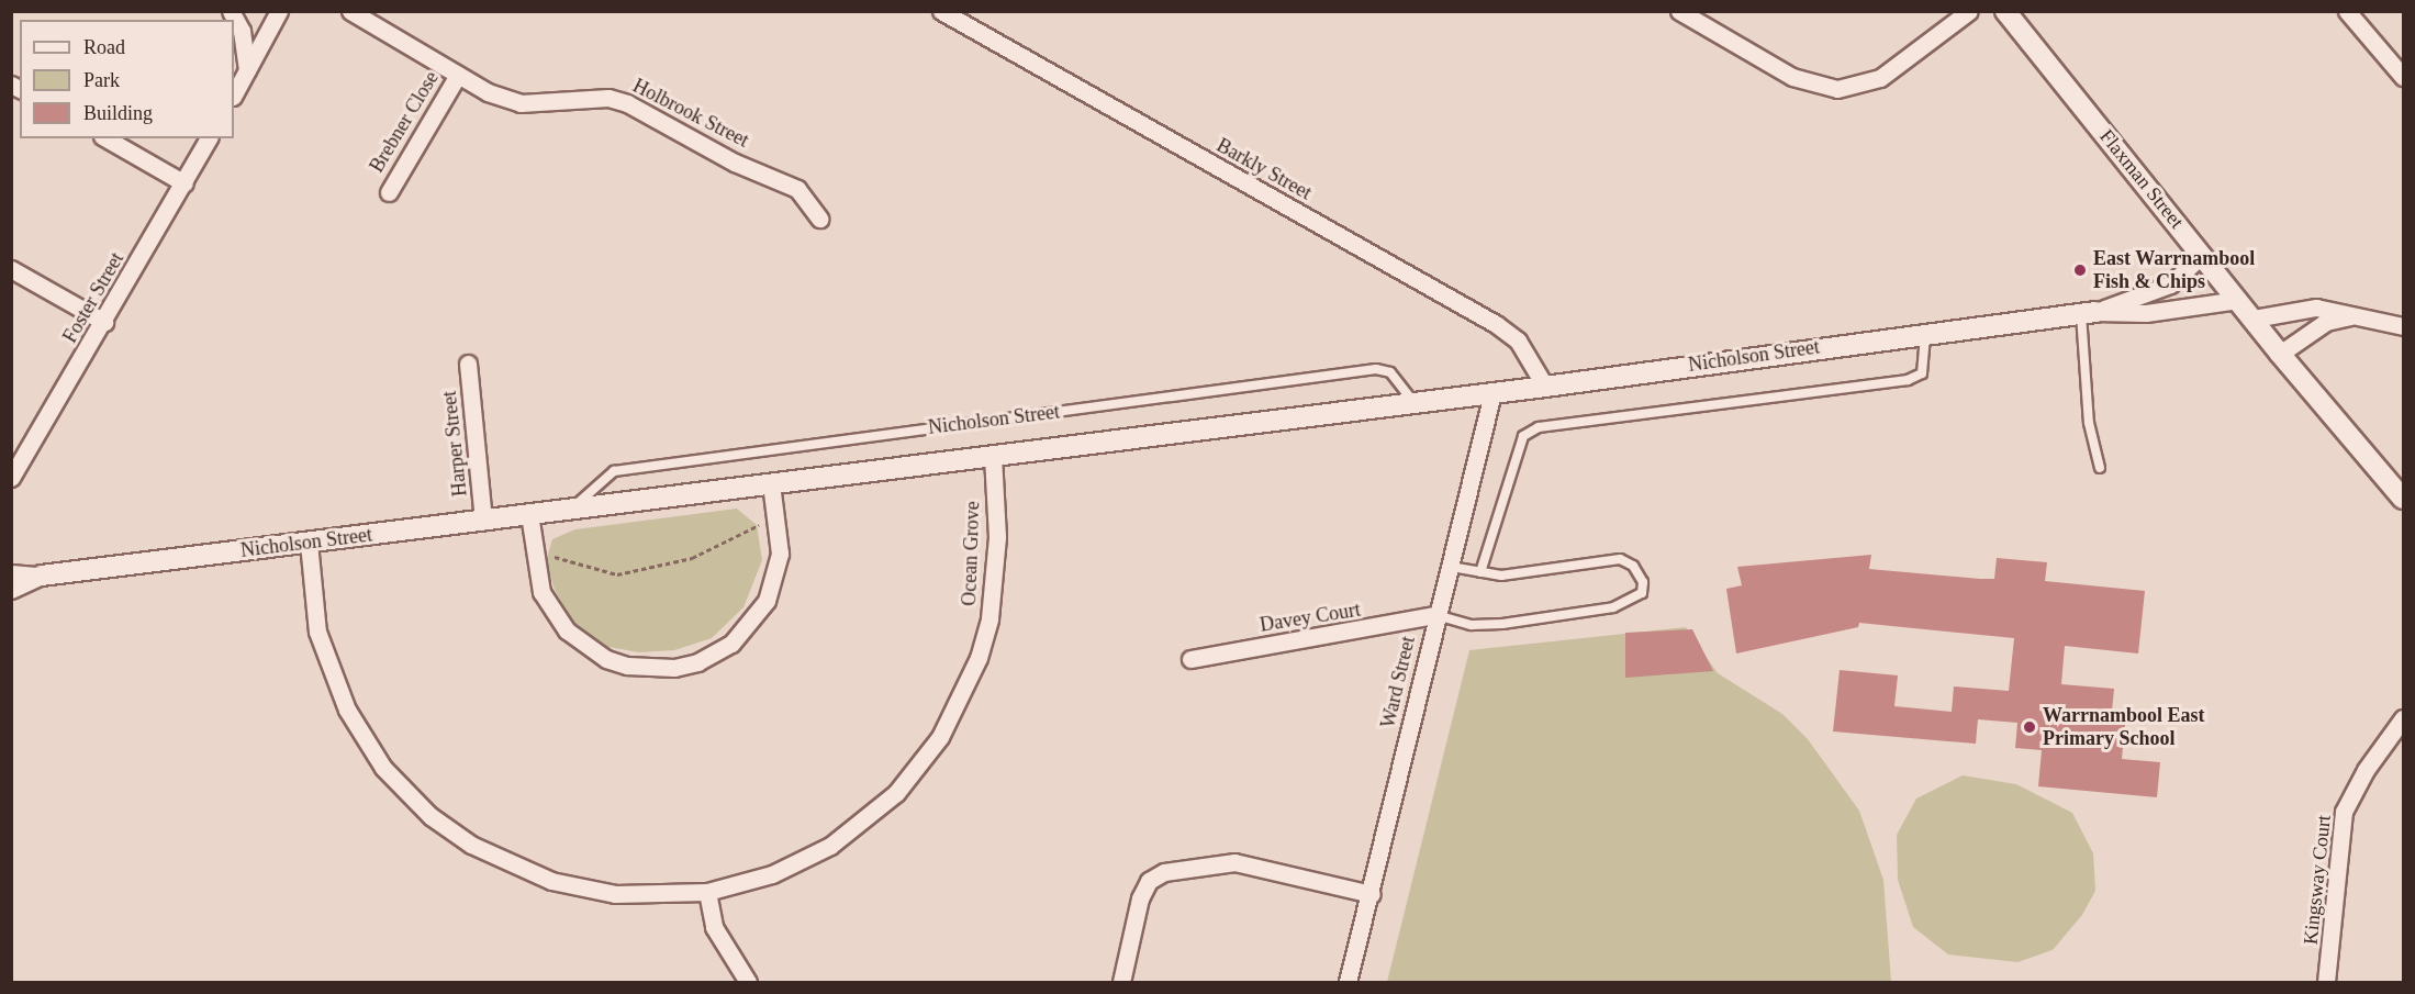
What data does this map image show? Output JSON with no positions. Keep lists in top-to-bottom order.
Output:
{
  "streets": {
    "street": [
      "Holbrook Street",
      "Brebner Close",
      "Barkly Street",
      "Flaxman Street",
      "Foster Street",
      "Nicholson Street",
      "Harper Street",
      "Ocean Grove",
      "Davey Court",
      "Ward Street",
      "Kingsway Court"
    ]
  },
  "crossings": [
    ["Holbrook Street", "Brebner Close"],
    ["Barkly Street", "Nicholson Street"],
    ["Flaxman Street", "Nicholson Street"],
    ["Nicholson Street", "Harper Street"],
    ["Nicholson Street", "Ocean Grove"],
    ["Nicholson Street", "Ward Street"],
    ["Davey Court", "Ward Street"]
  ],
  "places": ["East Warrnambool Fish & Chips", "Warrnambool East Primary School"],
  "legend": ["Road", "Park", "Building"]
}
